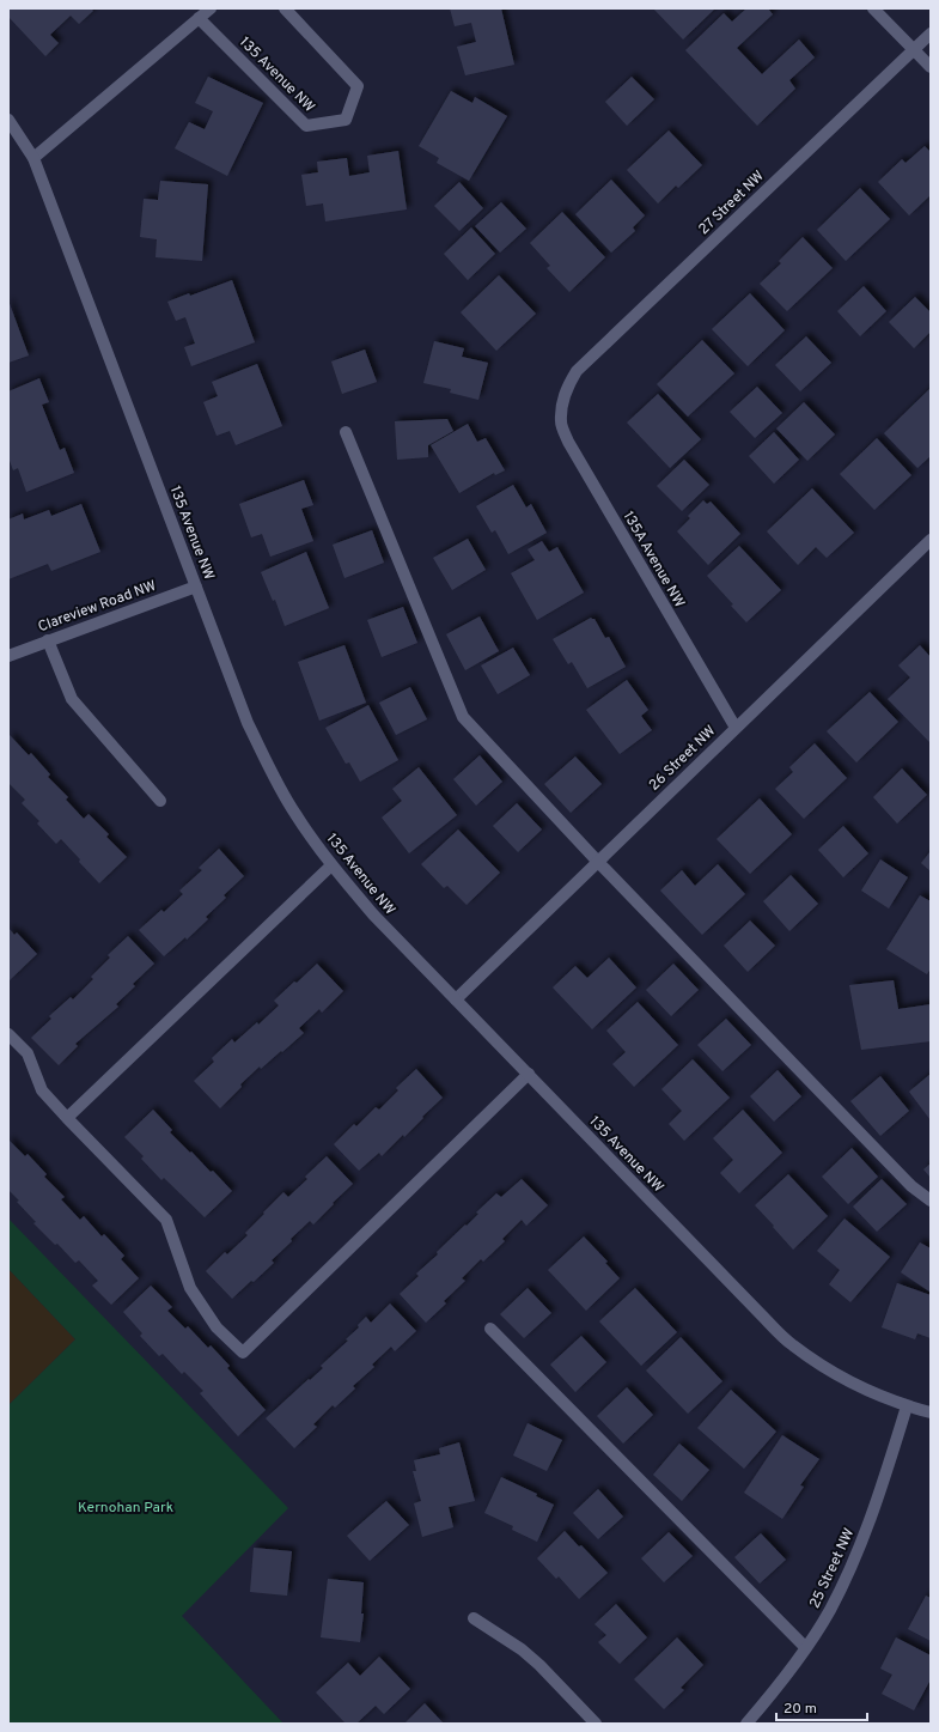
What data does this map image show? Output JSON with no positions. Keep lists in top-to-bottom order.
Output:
{
  "streets": {
    "street": [
      "135 Avenue NW",
      "27 Street NW",
      "135A Avenue NW",
      "Clareview Road NW",
      "26 Street NW",
      "25 Street NW"
    ]
  },
  "crossings": [
    ["135 Avenue NW", "Clareview Road NW"],
    ["135 Avenue NW", "26 Street NW"],
    ["135 Avenue NW", "25 Street NW"],
    ["27 Street NW", "135A Avenue NW"],
    ["135A Avenue NW", "26 Street NW"]
  ],
  "parks": ["Kernohan Park"],
  "scale_bar": "20 m"
}
